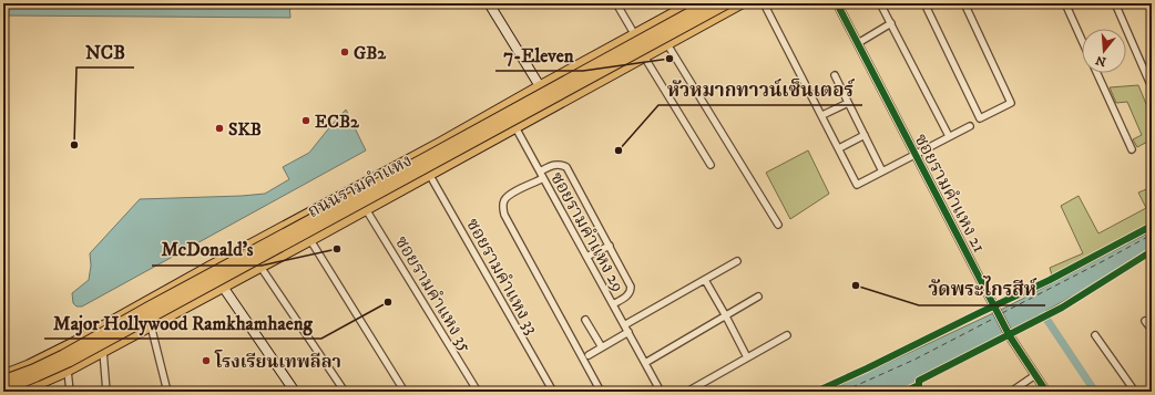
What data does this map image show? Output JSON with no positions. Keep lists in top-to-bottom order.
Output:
{
  "streets": {
    "main road": ["ถนนรามคำแหง"],
    "street": [
      "ซอยรามคำแหง 21",
      "ซอยรามคำแหง 29",
      "ซอยรามคำแหง 33",
      "ซอยรามคำแหง 35"
    ]
  },
  "crossings": [
    ["ถนนรามคำแหง", "ซอยรามคำแหง 29"],
    ["ถนนรามคำแหง", "ซอยรามคำแหง 33"],
    ["ถนนรามคำแหง", "ซอยรามคำแหง 35"]
  ],
  "places": [
    "GB2",
    "7-Eleven",
    "ECB2",
    "SKB",
    "NCB",
    "หัวหมากทาวน์เซ็นเตอร์",
    "McDonald's",
    "วัดพระไกรสีห์",
    "Major Hollywood Ramkhamhaeng",
    "โรงเรียนเทพลีลา"
  ],
  "north": "bottom"
}
